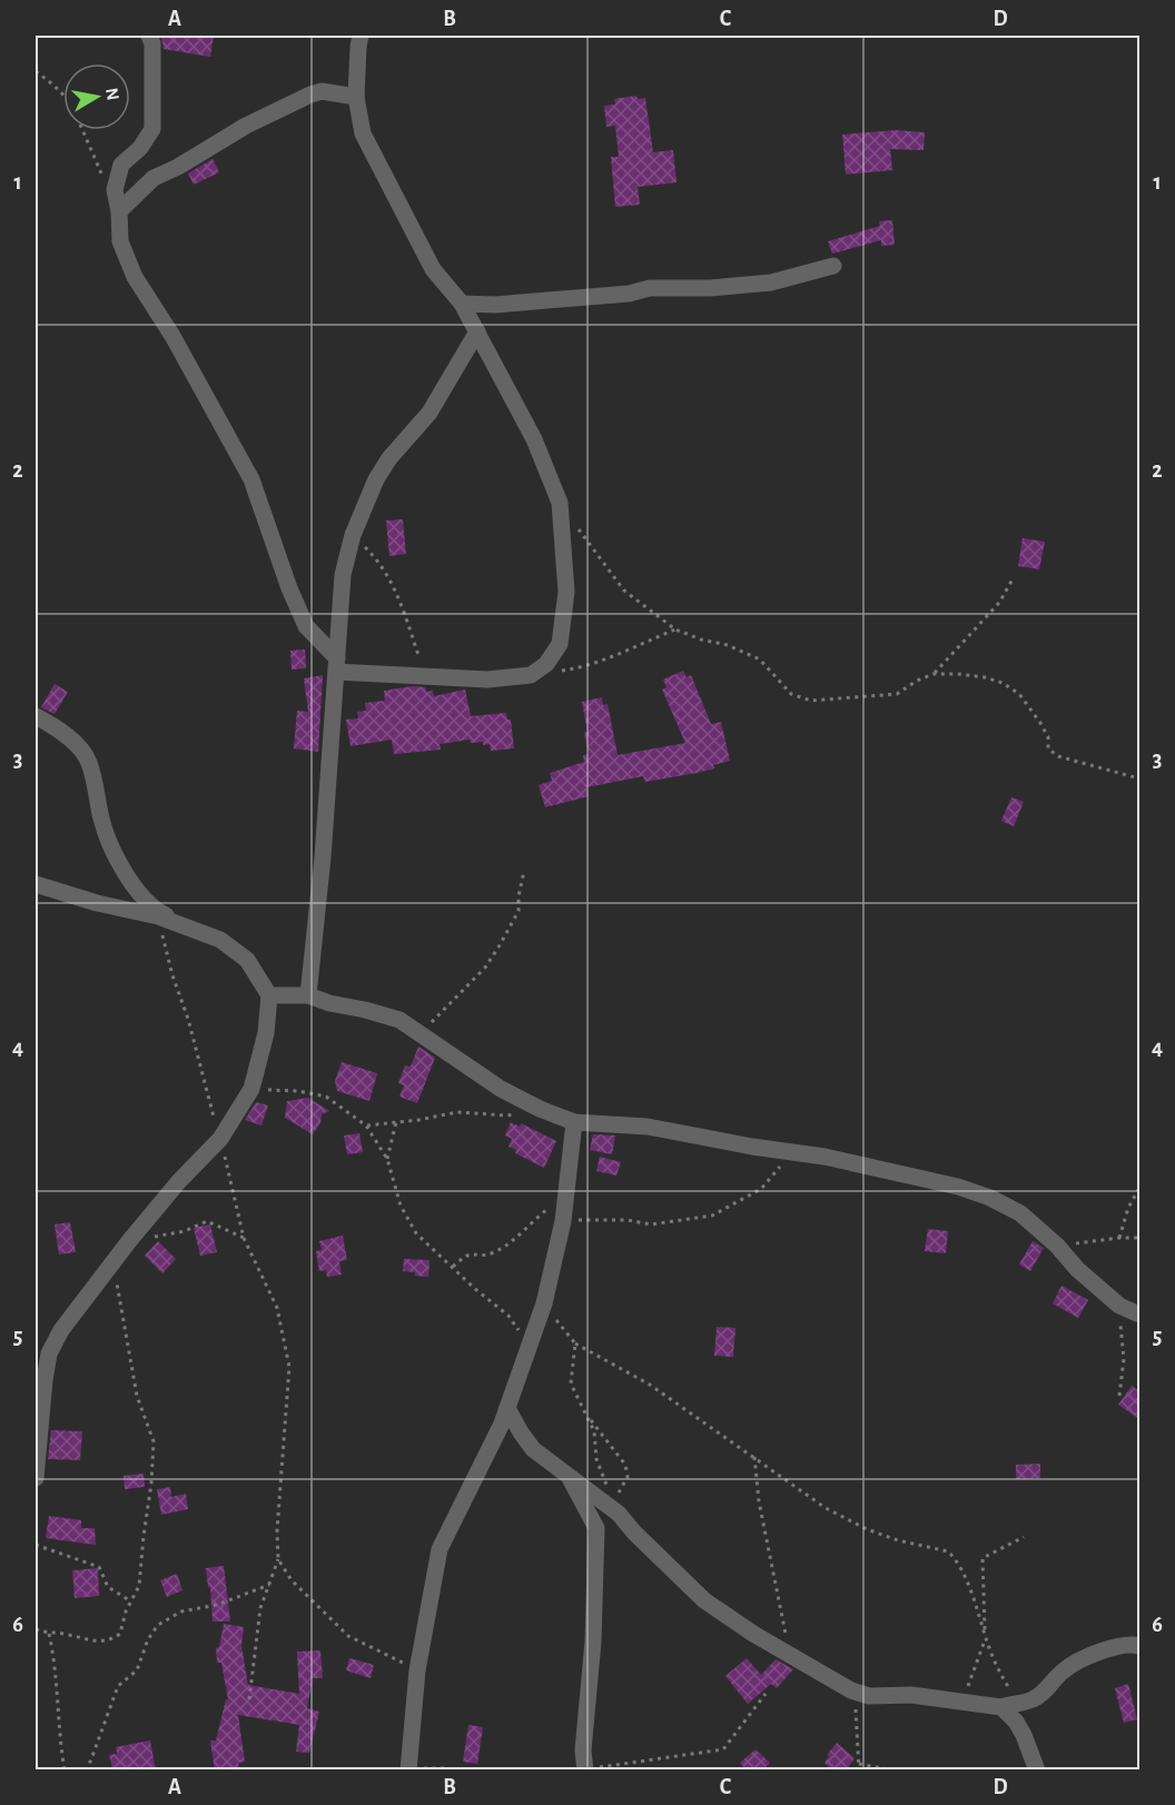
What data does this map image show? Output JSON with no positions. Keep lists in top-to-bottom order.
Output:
{
  "north": "right",
  "grid": {
    "columns": [
      "A",
      "B",
      "C",
      "D"
    ],
    "rows": [
      "1",
      "2",
      "3",
      "4",
      "5",
      "6"
    ]
  }
}
